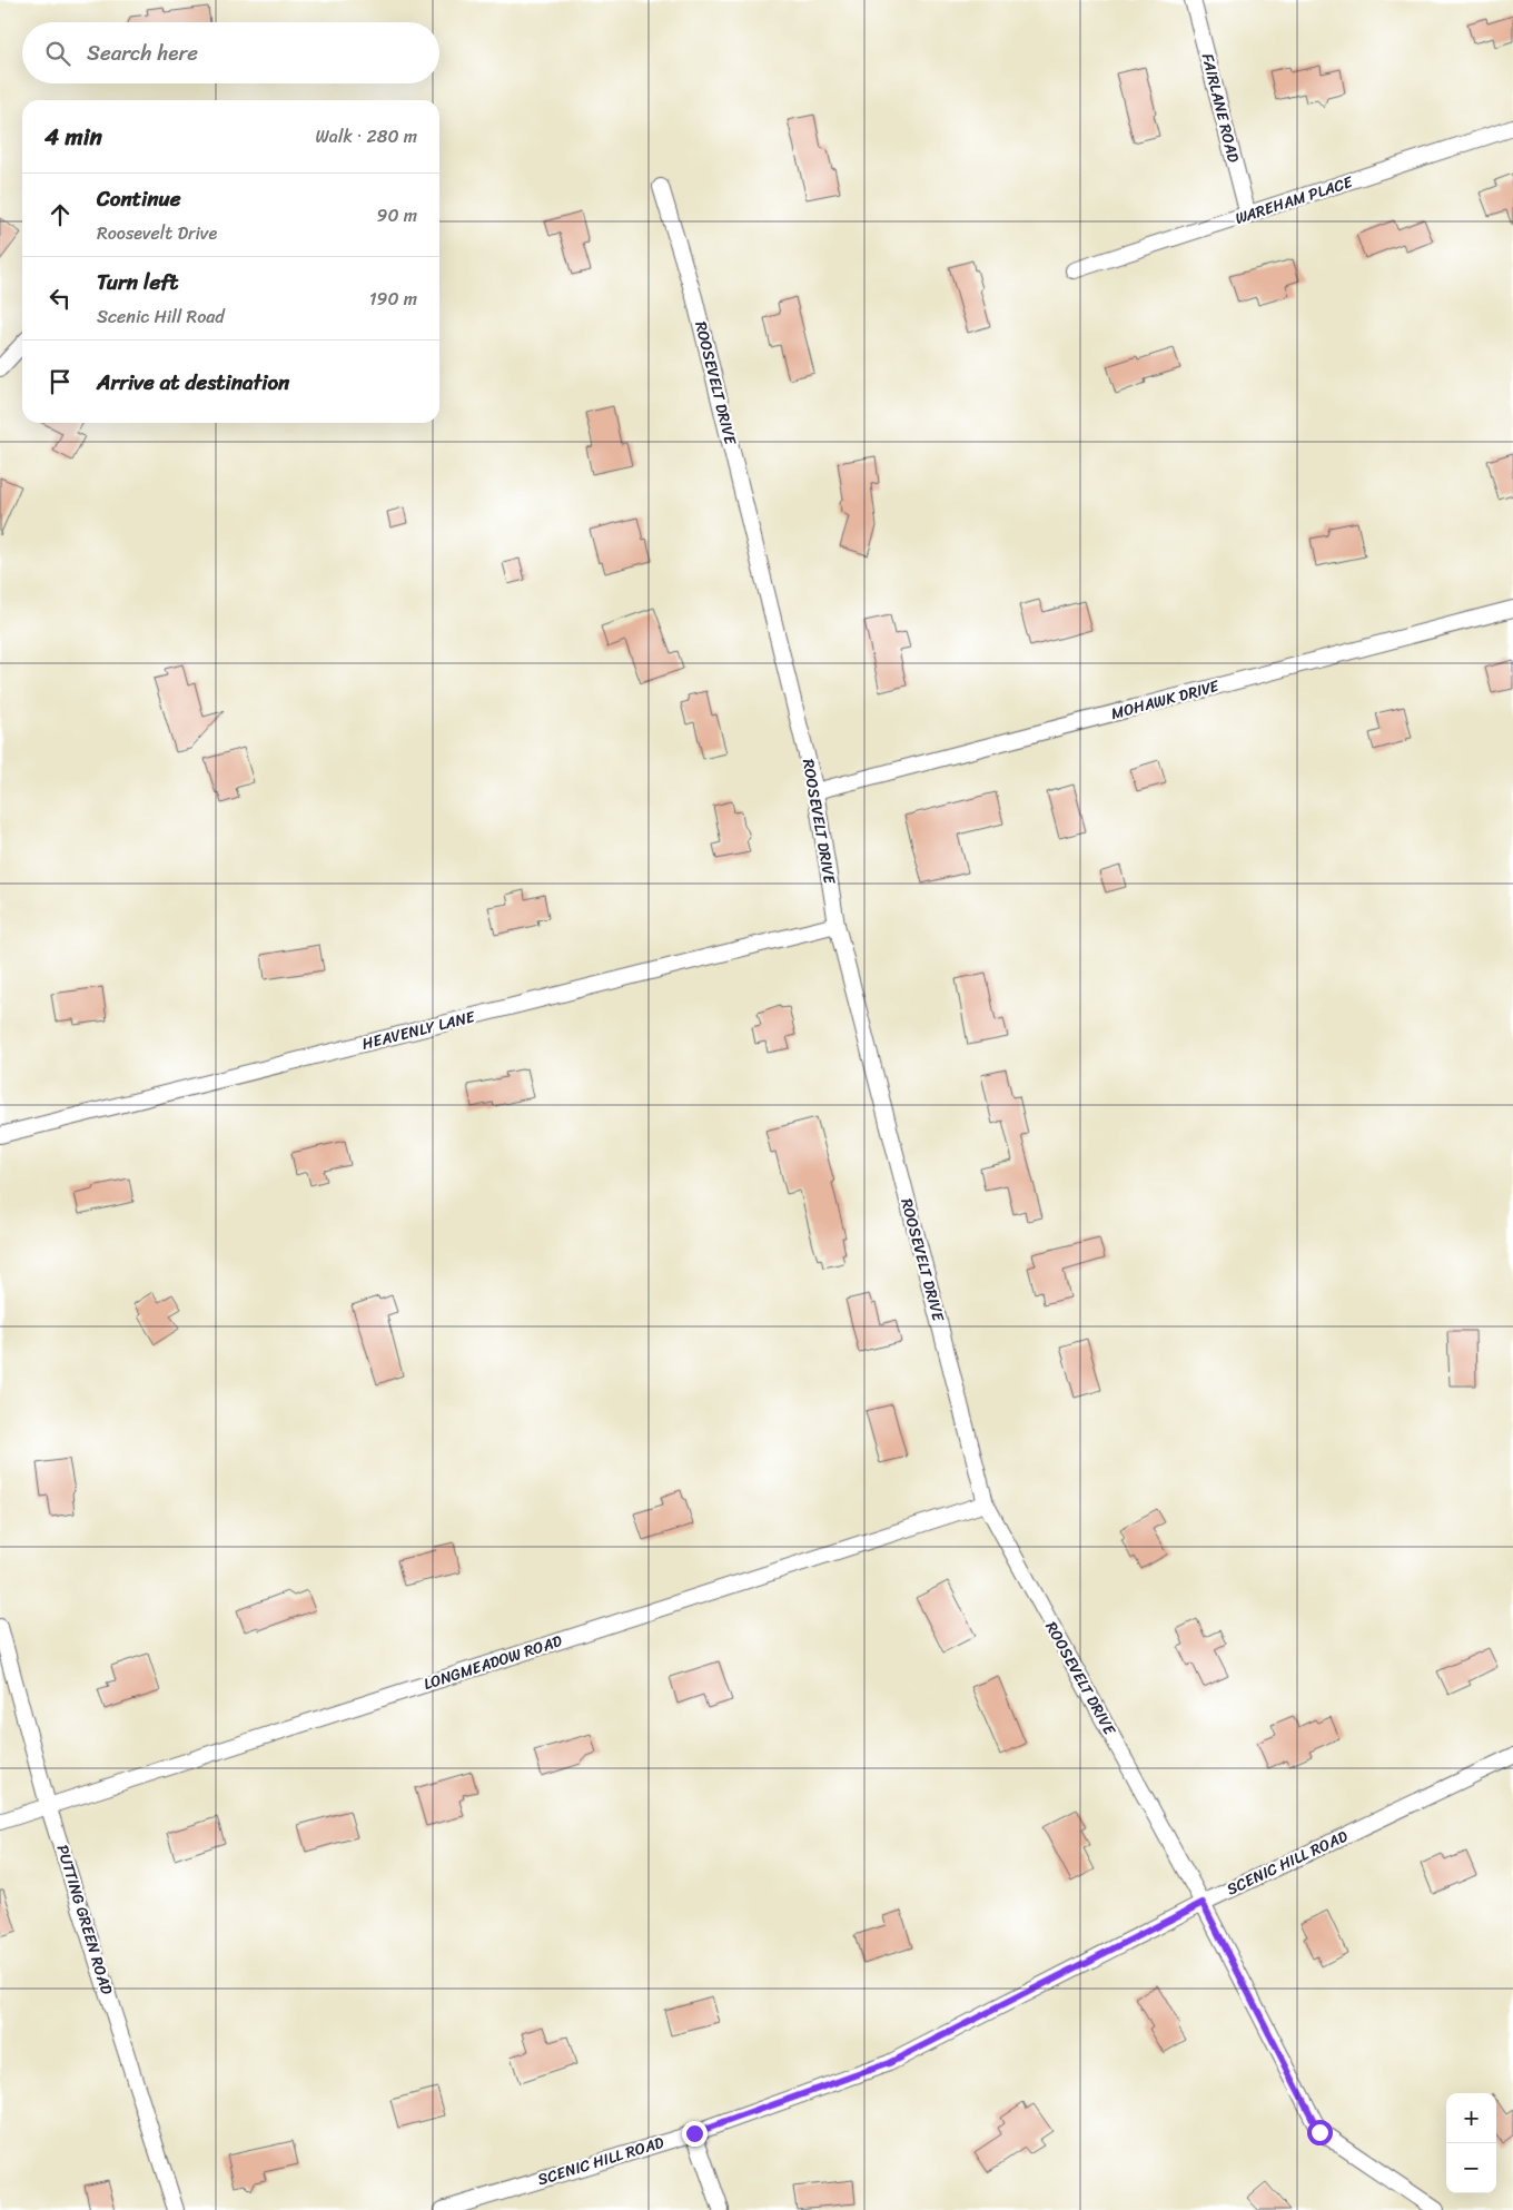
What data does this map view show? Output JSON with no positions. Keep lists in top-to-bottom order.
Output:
{
  "streets": {
    "street": [
      "FAIRLANE ROAD",
      "WAREHAM PLACE",
      "ROOSEVELT DRIVE",
      "MOHAWK DRIVE",
      "HEAVENLY LANE",
      "LONGMEADOW ROAD",
      "SCENIC HILL ROAD",
      "PUTTING GREEN ROAD"
    ]
  },
  "crossings": [
    ["FAIRLANE ROAD", "WAREHAM PLACE"],
    ["ROOSEVELT DRIVE", "MOHAWK DRIVE"],
    ["ROOSEVELT DRIVE", "HEAVENLY LANE"],
    ["ROOSEVELT DRIVE", "LONGMEADOW ROAD"],
    ["ROOSEVELT DRIVE", "SCENIC HILL ROAD"],
    ["LONGMEADOW ROAD", "PUTTING GREEN ROAD"]
  ],
  "page": {
    "search": "Search here",
    "heading": ["4 min", "Walk · 280 m"],
    "list": [
      ["Continue", "Roosevelt Drive", "90 m"],
      ["Turn left", "Scenic Hill Road", "190 m"],
      "Arrive at destination"
    ],
    "map_buttons": ["+", "−"]
  }
}
